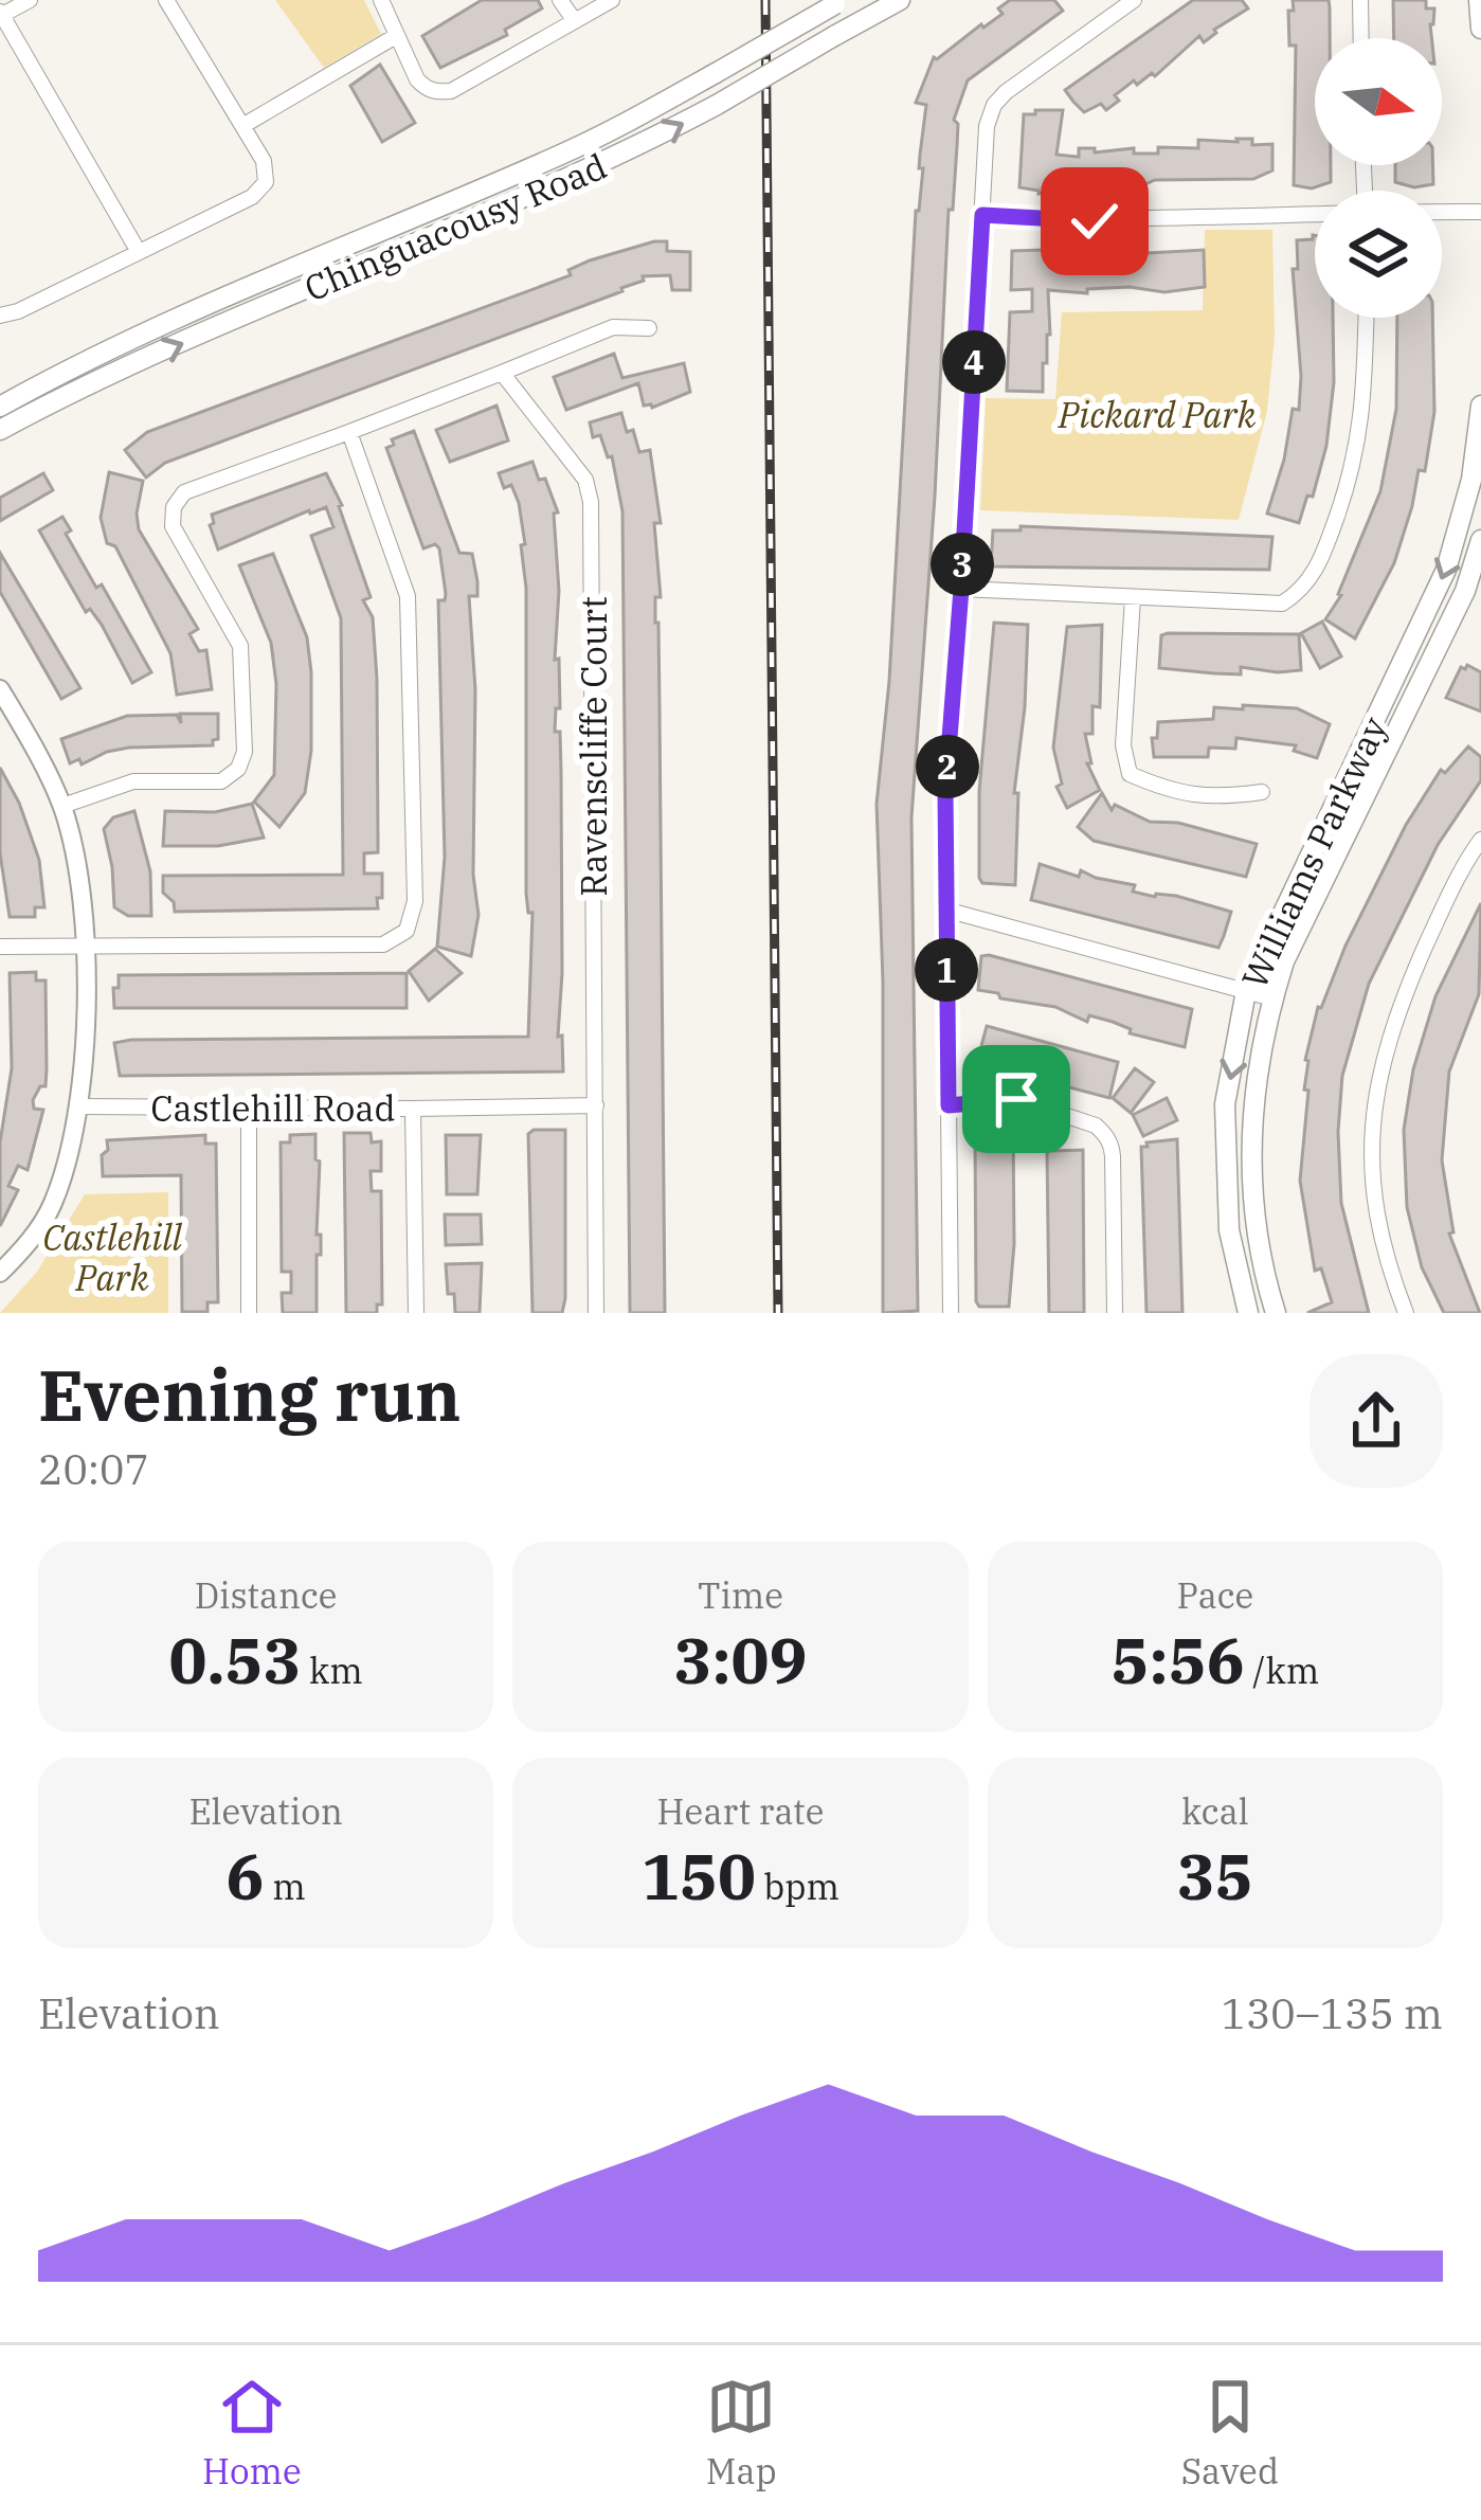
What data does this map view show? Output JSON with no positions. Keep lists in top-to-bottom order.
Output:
{
  "streets": {
    "main road": ["Chinguacousy Road", "Williams Parkway"],
    "street": ["Ravenscliffe Court", "Castlehill Road"]
  },
  "parks": ["Pickard Park", "Castlehill Park"],
  "north": "right",
  "page": {
    "pins": [
      "4",
      "3",
      "2",
      "1"
    ],
    "heading": ["Evening run", "20:07"],
    "stats": [
      ["Distance", "0.53 km"],
      ["Time", "3:09"],
      ["Pace", "5:56 /km"],
      ["Elevation", "6 m"],
      ["Heart rate", "150 bpm"],
      ["kcal", "35"]
    ],
    "chart": ["Elevation", "130–135 m"],
    "tabs": ["Home", "Map", "Saved"]
  }
}
